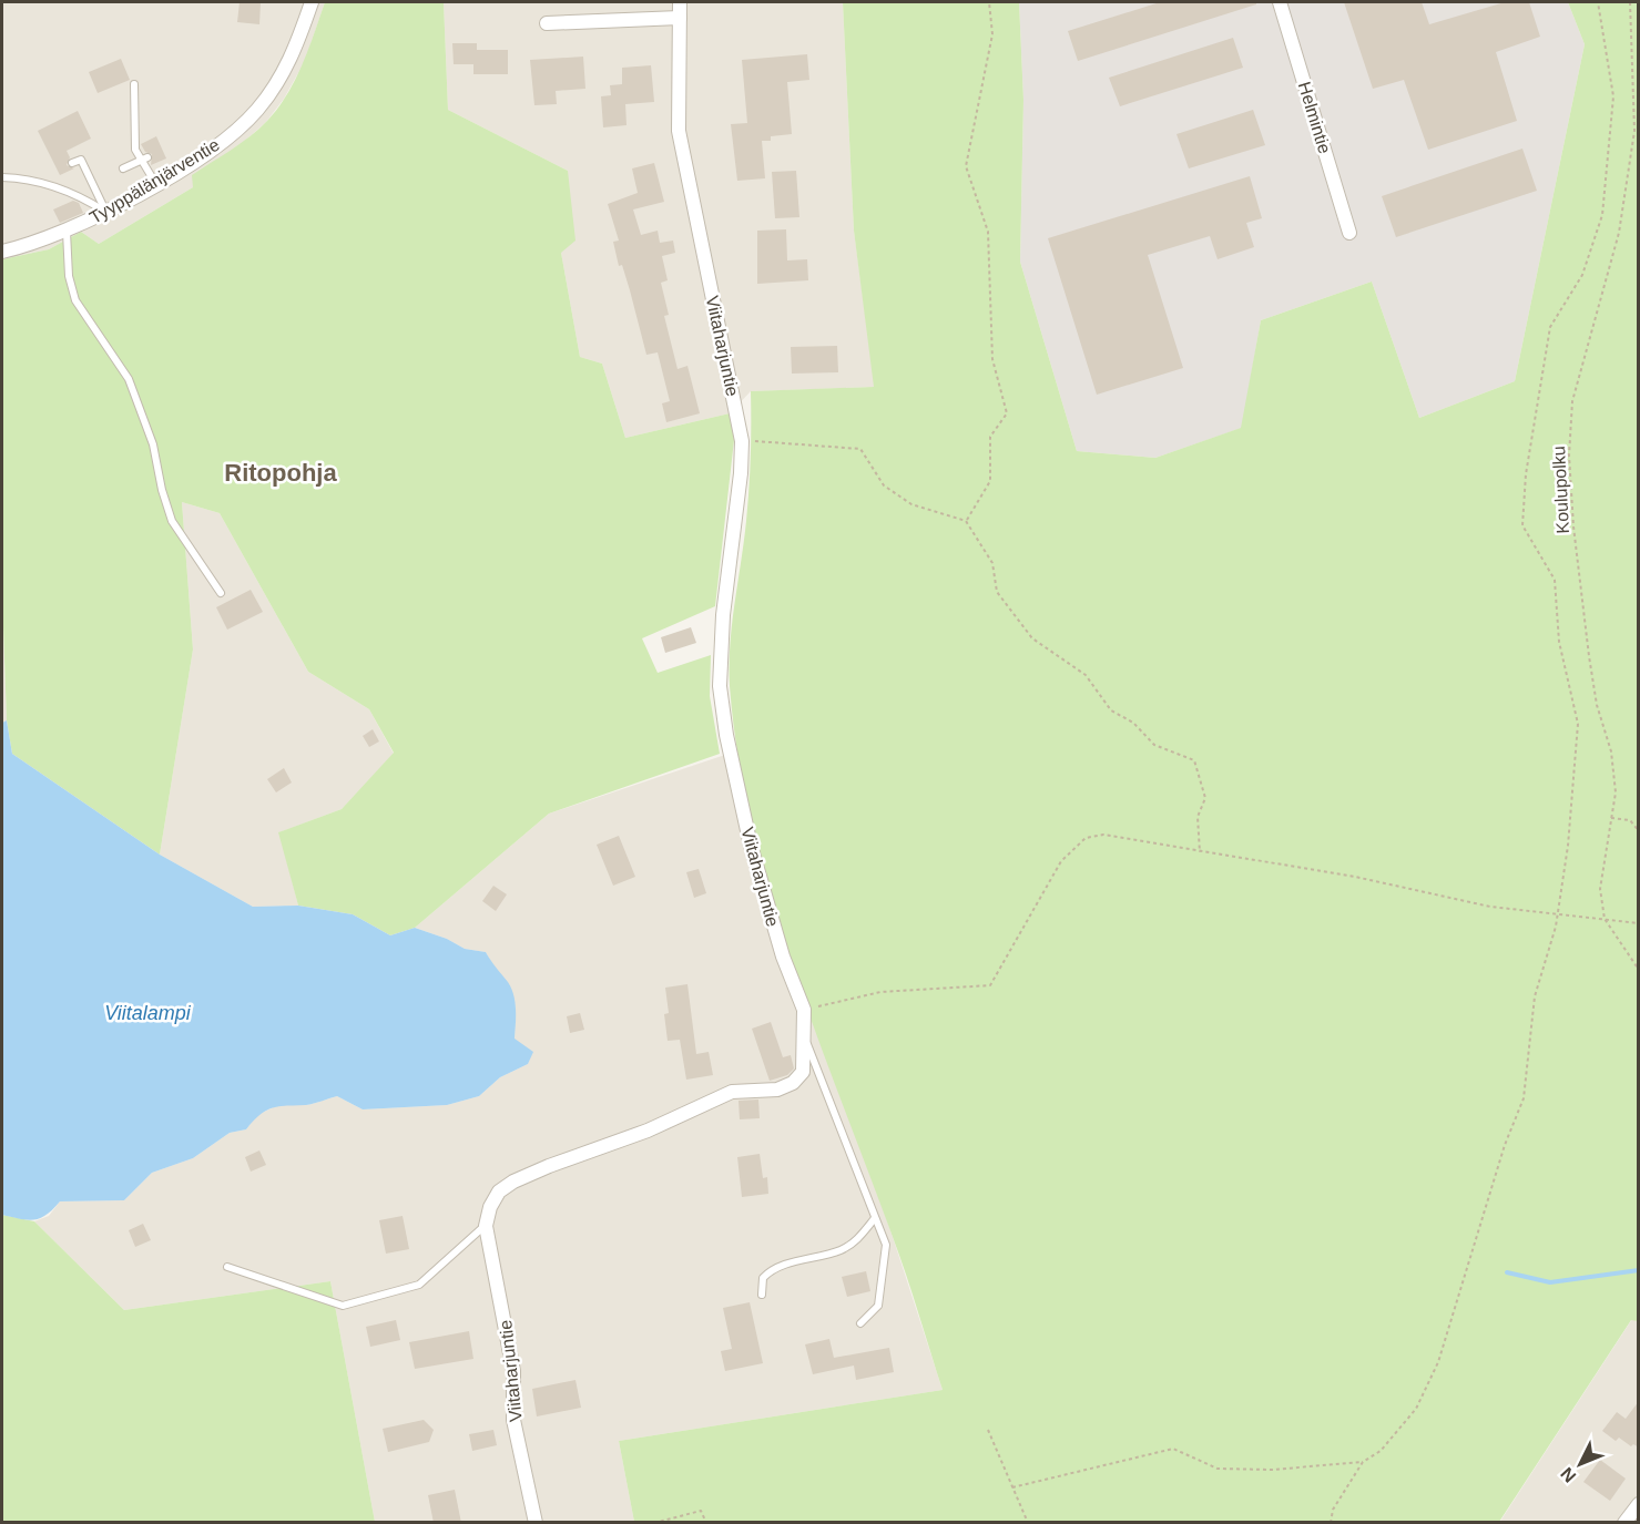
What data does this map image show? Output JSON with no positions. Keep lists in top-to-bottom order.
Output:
{
  "streets": {
    "street": ["Helmintie", "Tyyppälänjärventie", "Viitaharjuntie"],
    "path": ["Koulupolku"]
  },
  "districts": ["Ritopohja"],
  "water": ["Viitalampi"],
  "north": "bottom left"
}
